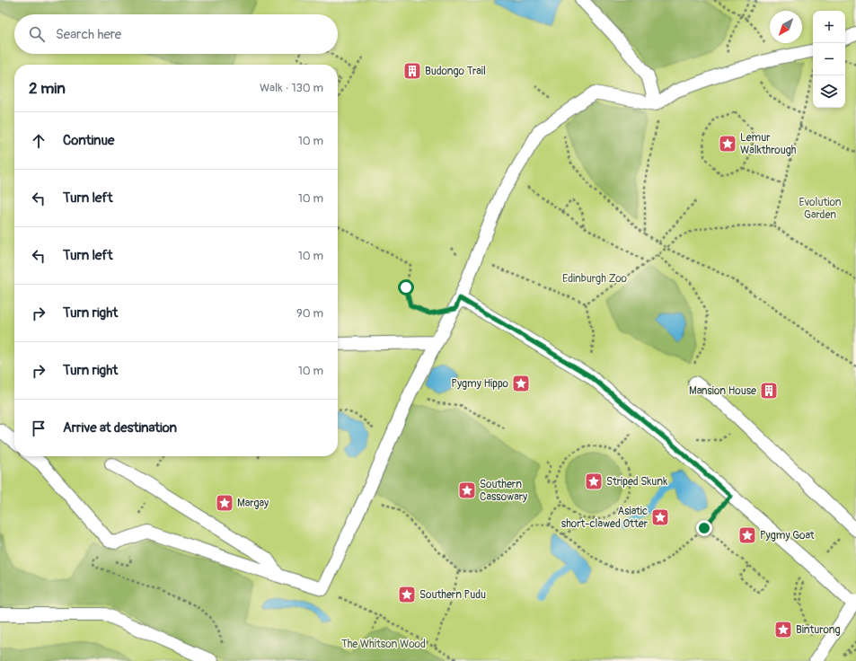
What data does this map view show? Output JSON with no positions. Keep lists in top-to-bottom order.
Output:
{
  "parks": ["Evolution Garden", "Edinburgh Zoo", "The Whitson Wood"],
  "places": {
    "building": ["Budongo Trail", "Mansion House"],
    "place": [
      "Lemur Walkthrough",
      "Pygmy Hippo",
      "Striped Skunk",
      "Southern Cassowary",
      "Margay",
      "Asiatic short-clawed Otter",
      "Pygmy Goat",
      "Southern Pudu",
      "Binturong"
    ]
  },
  "north": "bottom left",
  "page": {
    "map_buttons": ["+", "−"],
    "search": "Search here",
    "heading": ["2 min", "Walk · 130 m"],
    "list": [
      ["Continue", "10 m"],
      ["Turn left", "10 m"],
      ["Turn left", "10 m"],
      ["Turn right", "90 m"],
      ["Turn right", "10 m"],
      "Arrive at destination"
    ]
  }
}
